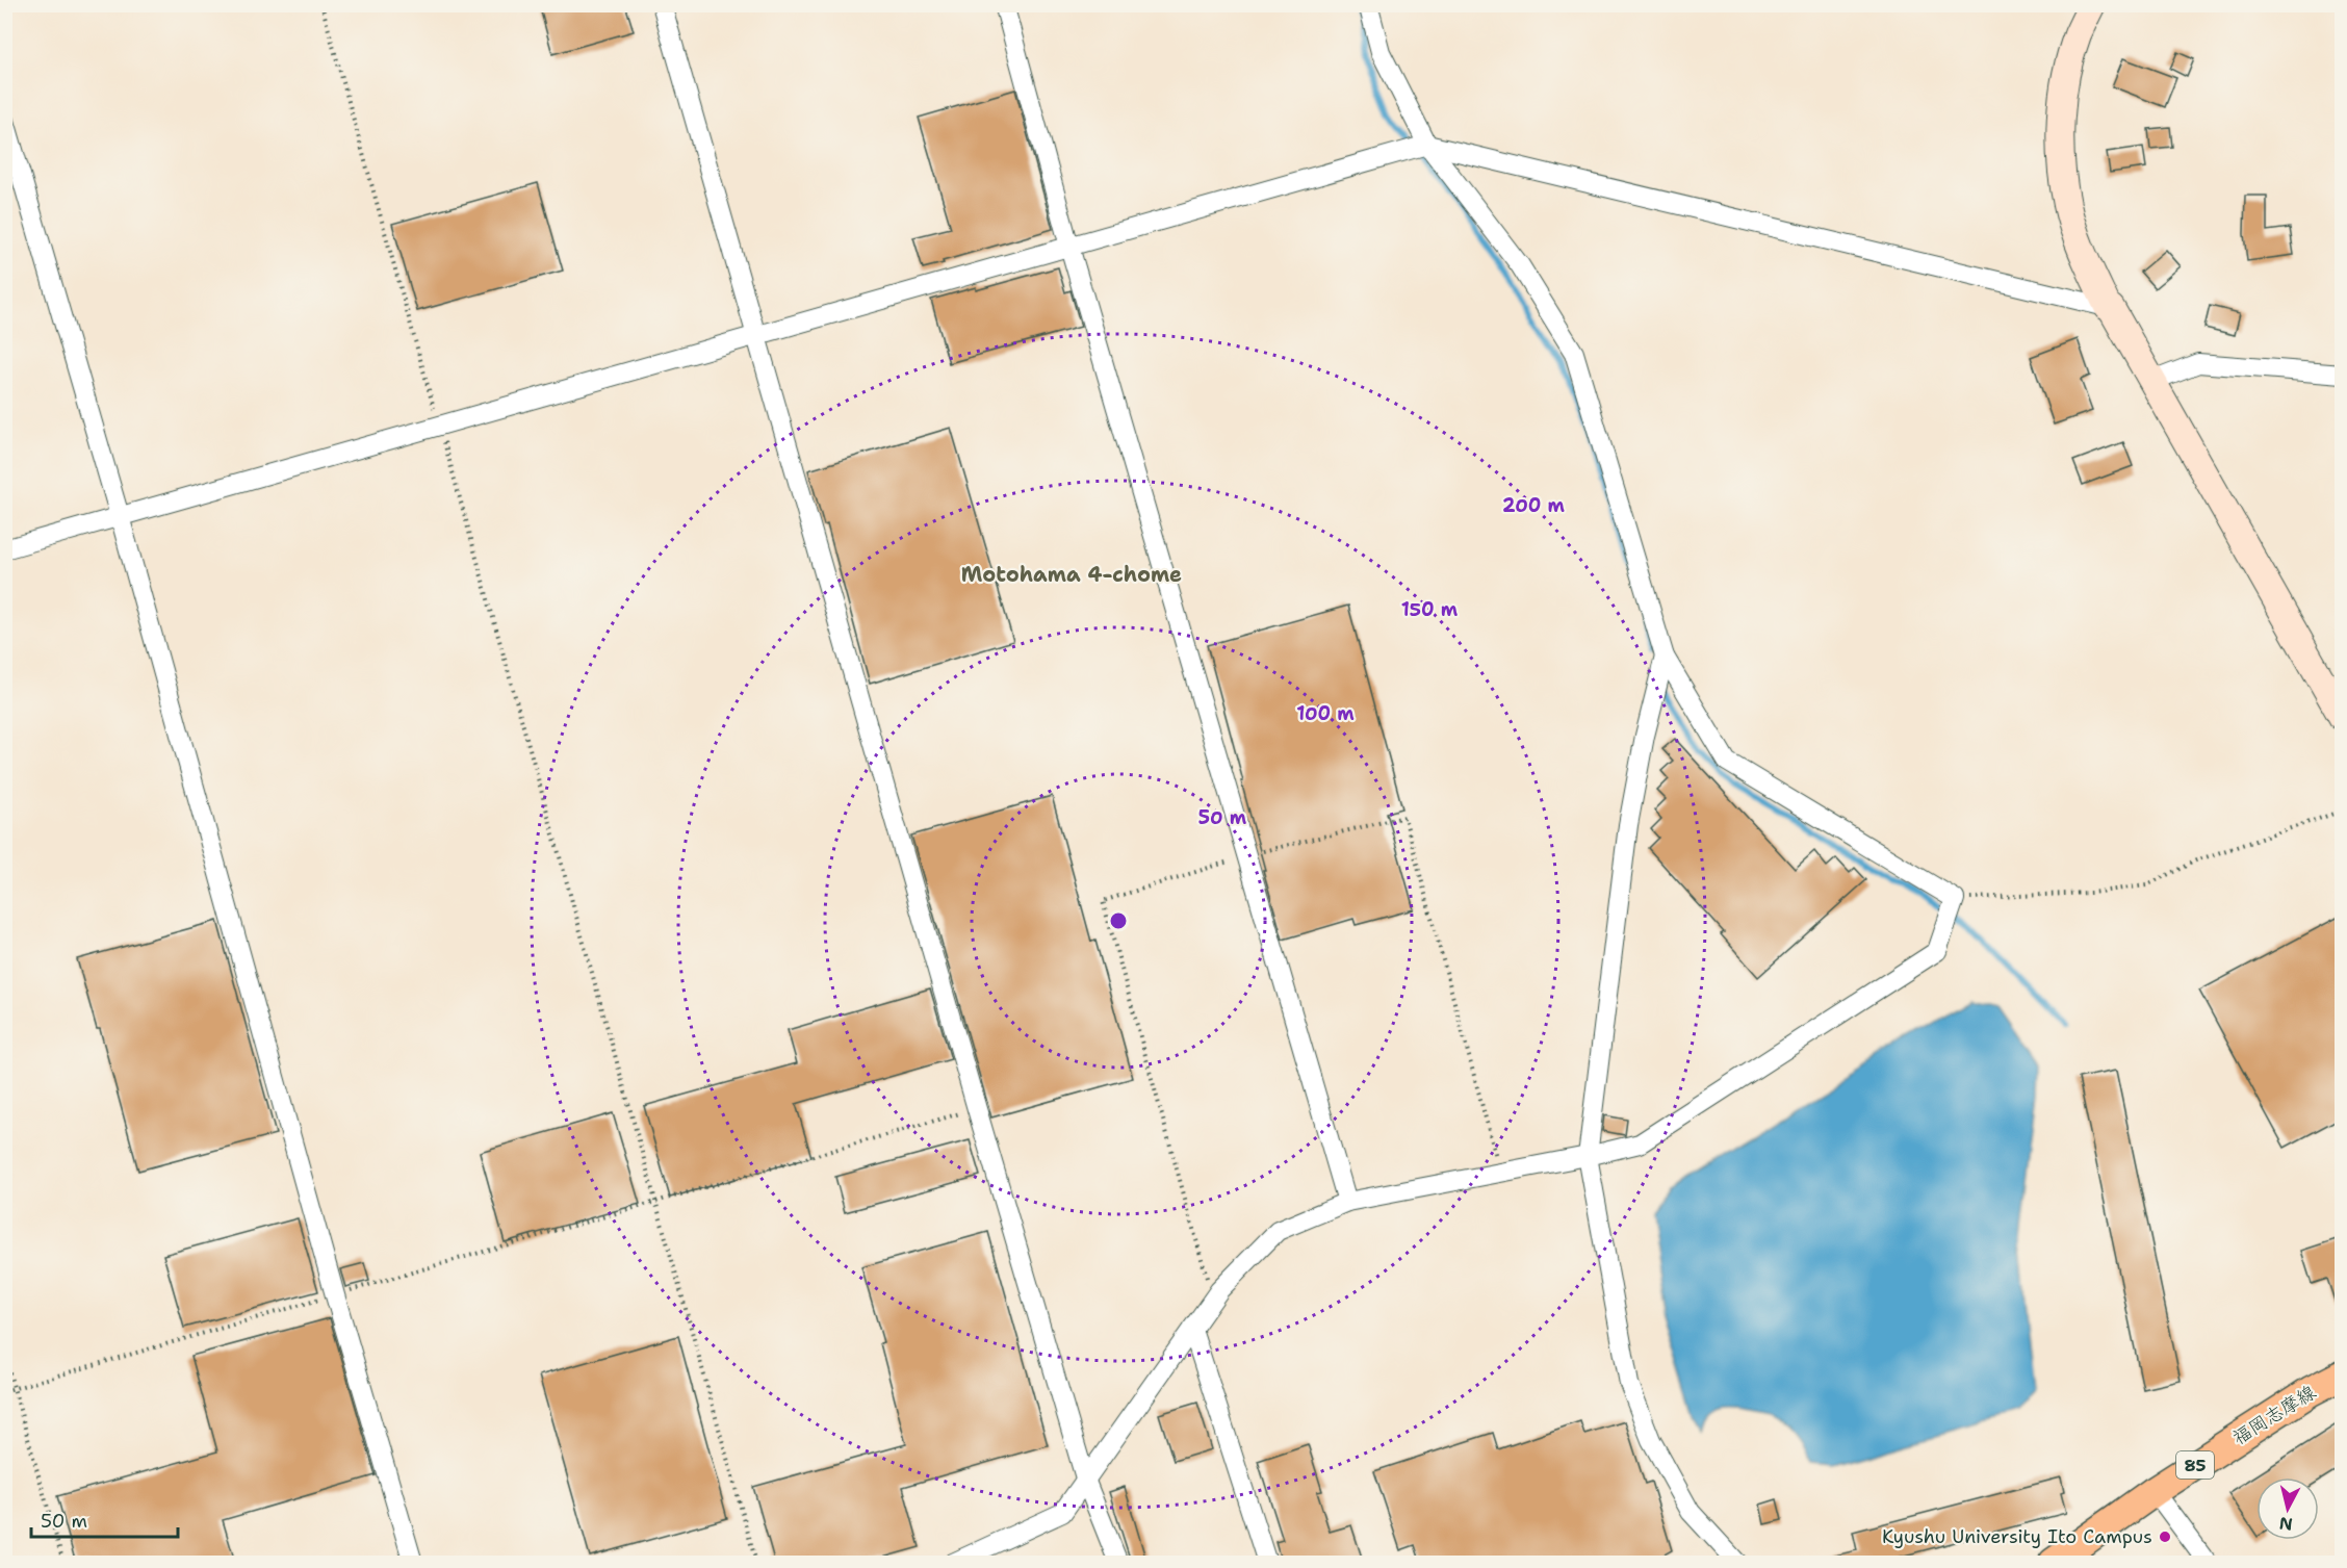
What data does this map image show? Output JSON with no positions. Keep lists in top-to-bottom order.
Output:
{
  "streets": {
    "main road": ["福岡志摩線", "85"]
  },
  "districts": ["Motohama 4-chome"],
  "places": ["Kyushu University Ito Campus"],
  "scale_bar": "50 m",
  "north": "bottom",
  "rings": [
    "200 m",
    "150 m",
    "100 m",
    "50 m"
  ]
}
